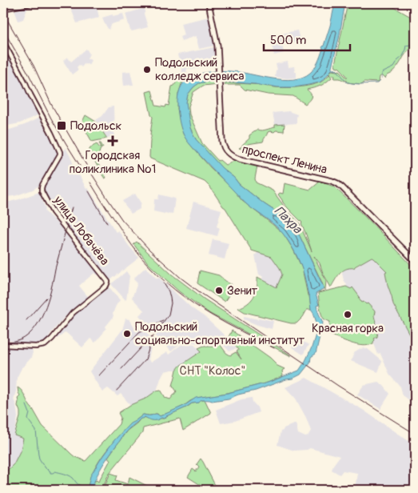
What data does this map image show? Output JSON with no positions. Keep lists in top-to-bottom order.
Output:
{
  "streets": {
    "main road": ["проспект Ленина", "улица Лобачёва"]
  },
  "water": ["Пахра"],
  "parks": ["СНТ \"Колос\""],
  "places": {
    "other": [
      "Подольский колледж сервиса",
      "Зенит",
      "Красная горка",
      "Подольский социально-спортивный институт"
    ],
    "transit": ["Подольск"],
    "health": ["Городская поликлиника №1"]
  },
  "scale_bar": "500 m"
}
